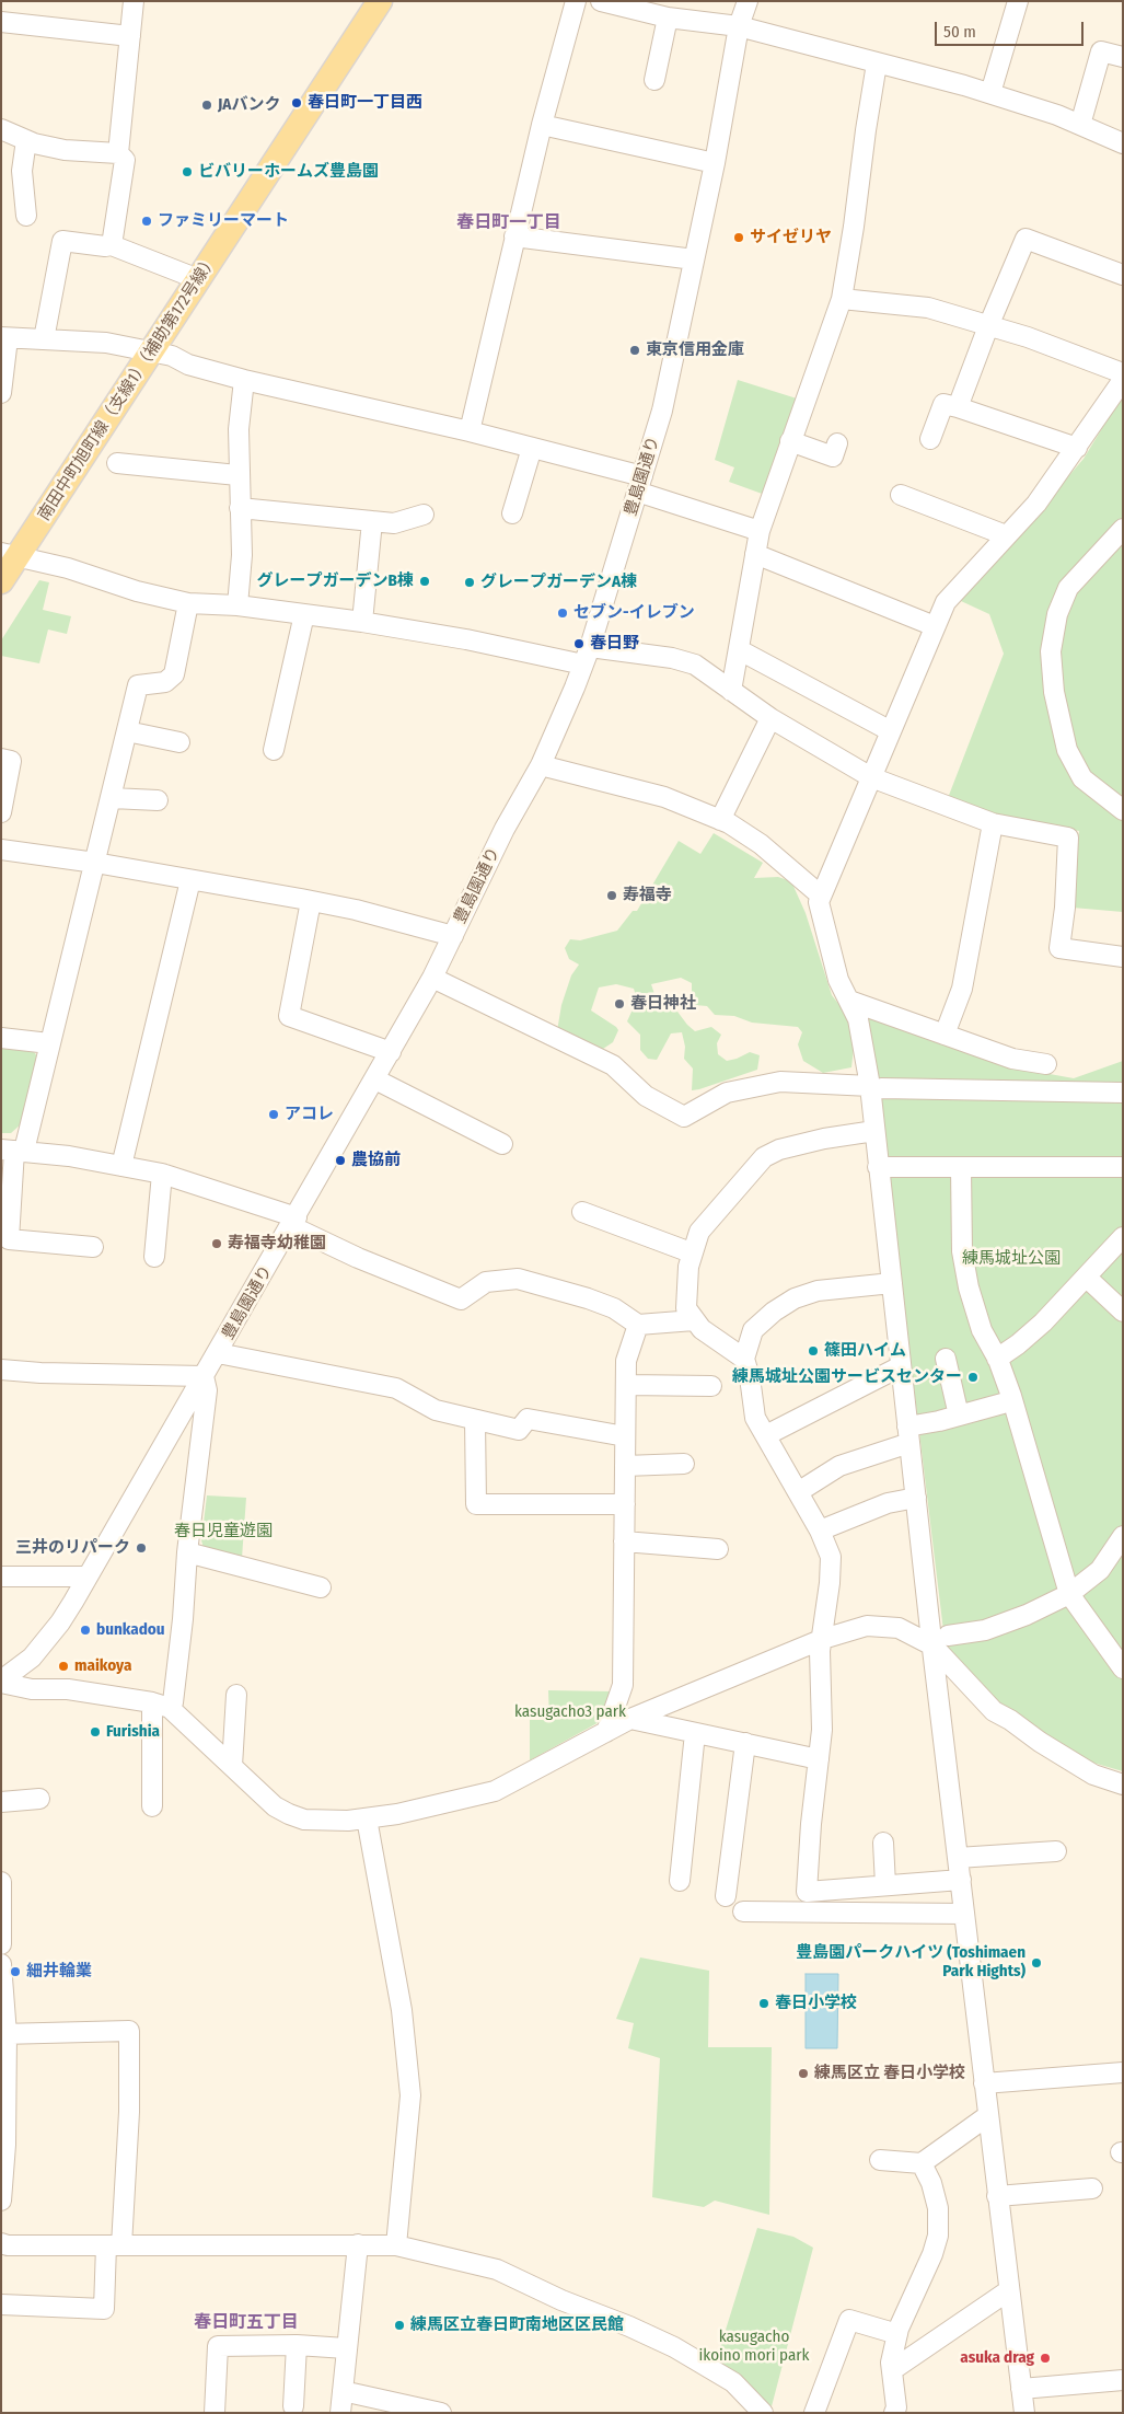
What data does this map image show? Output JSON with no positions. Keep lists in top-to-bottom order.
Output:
{
  "streets": {
    "main road": ["南田中町旭町線（支線1）（補助第172号線）"],
    "street": ["豊島園通り"]
  },
  "districts": ["春日町一丁目", "春日町五丁目"],
  "parks": [
    "練馬城址公園",
    "春日児童遊園",
    "kasugacho3 park",
    "kasugacho ikoino mori park"
  ],
  "places": [
    "春日町一丁目西",
    "JAバンク",
    "ビバリーホームズ豊島園",
    "ファミリーマート",
    "サイゼリヤ",
    "東京信用金庫",
    "グレープガーデンB棟",
    "グレープガーデンA棟",
    "セブン-イレブン",
    "春日野",
    "寿福寺",
    "春日神社",
    "アコレ",
    "農協前",
    "寿福寺幼稚園",
    "篠田ハイム",
    "練馬城址公園サービスセンター",
    "三井のリパーク",
    "bunkadou",
    "maikoya",
    "Furishia",
    "豊島園パークハイツ (Toshimaen Park Hights)",
    "細井輪業",
    "春日小学校",
    "練馬区立 春日小学校",
    "練馬区立春日町南地区区民館",
    "asuka drag"
  ],
  "scale_bar": "50 m"
}
